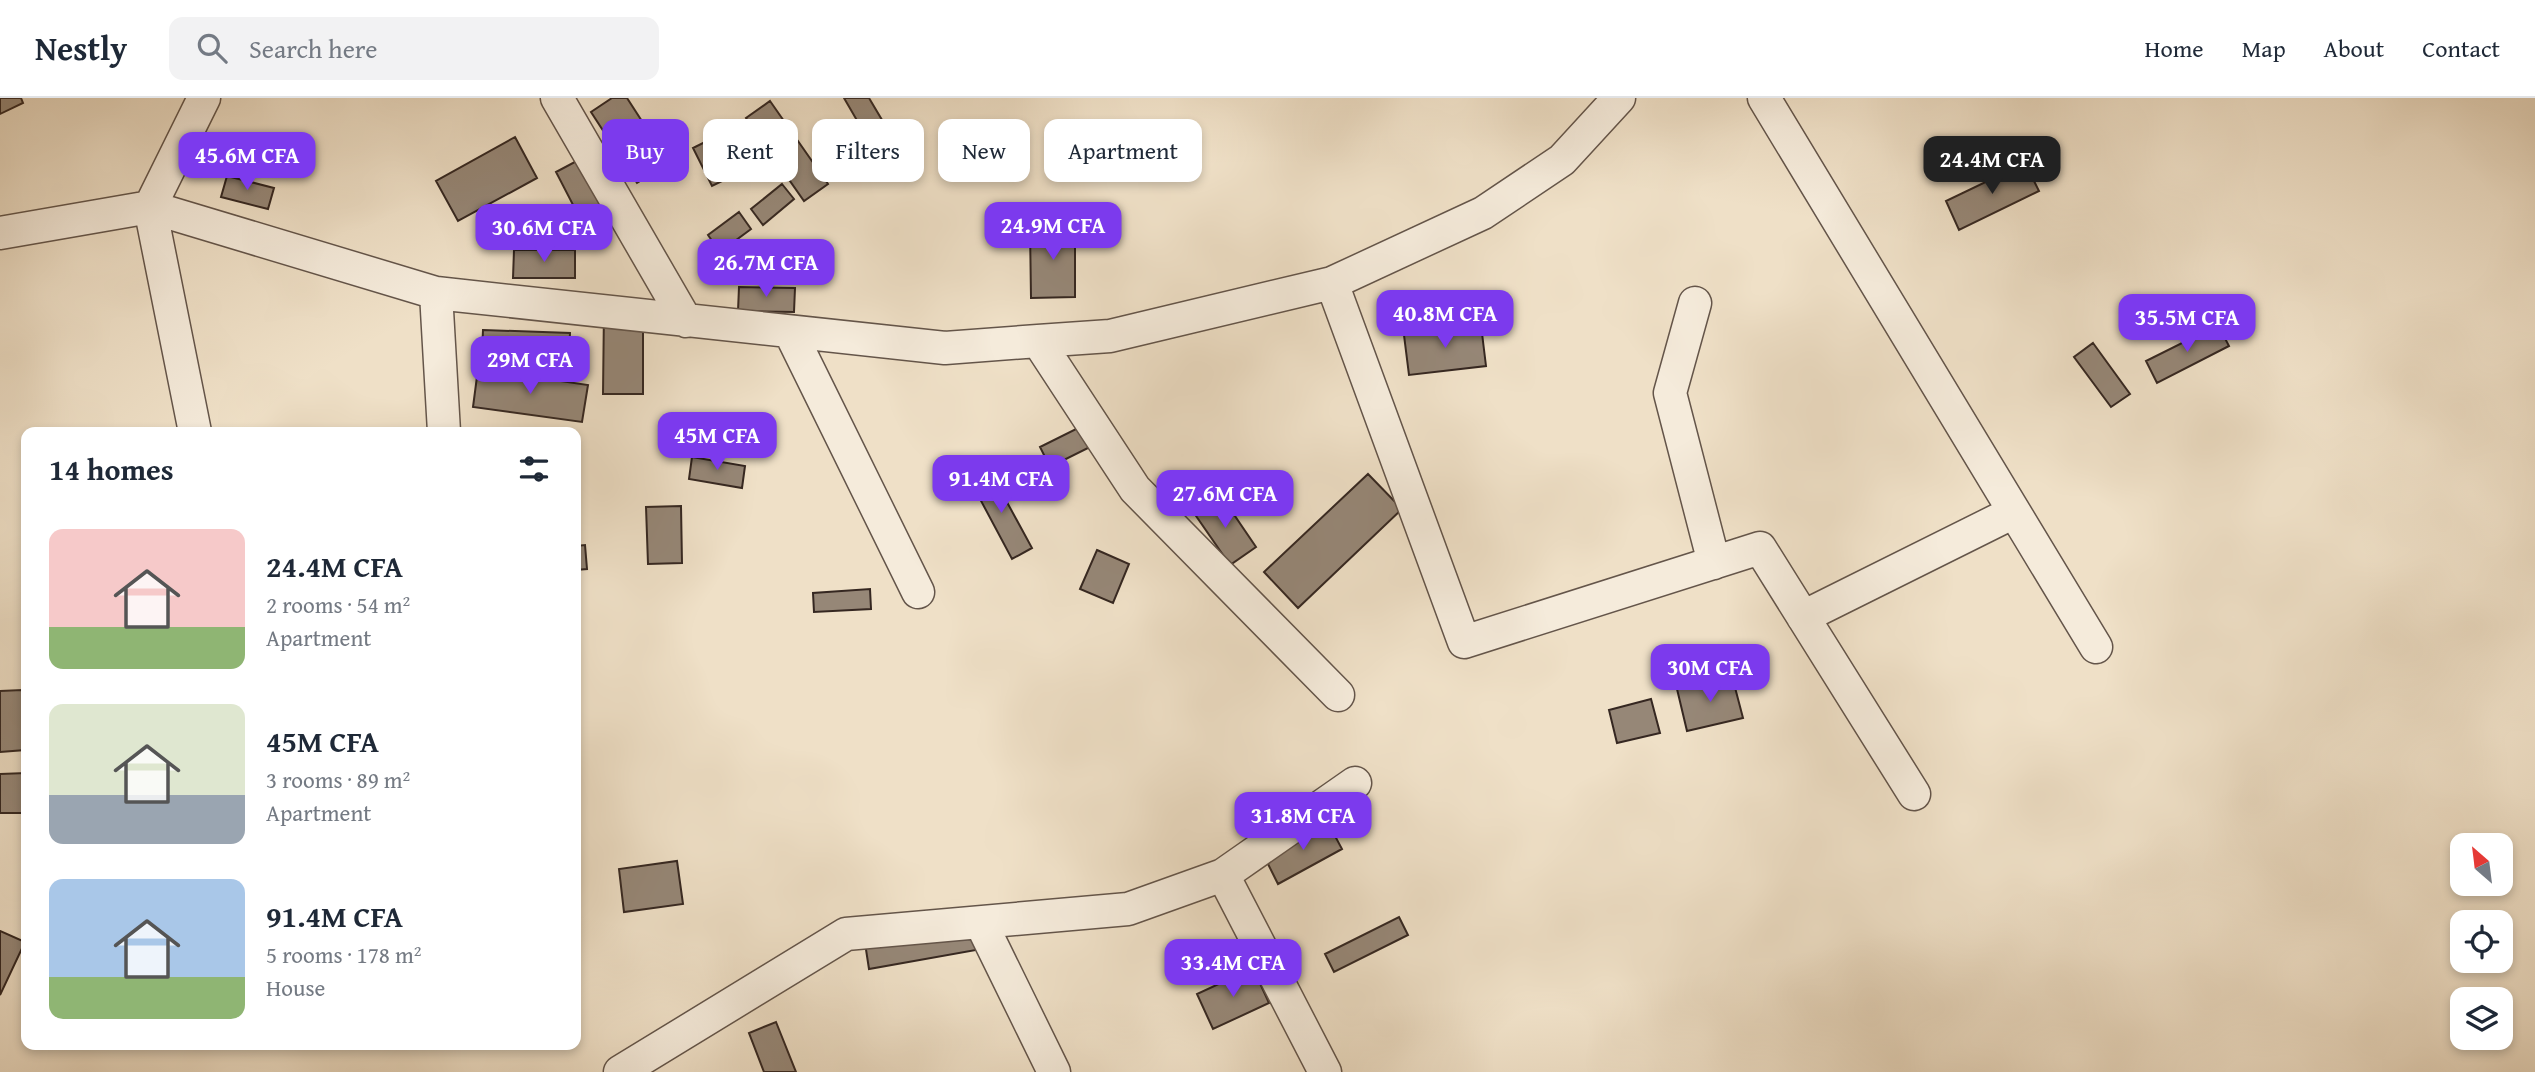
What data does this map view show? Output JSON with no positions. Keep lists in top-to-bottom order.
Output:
{
  "north": "top left",
  "page": {
    "header": "Nestly",
    "search": "Search here",
    "nav": [
      "Home",
      "Map",
      "About",
      "Contact"
    ],
    "chip": [
      "Buy",
      "Rent",
      "Filters",
      "New",
      "Apartment"
    ],
    "price": [
      "45.6M CFA",
      "24.4M CFA",
      "24.9M CFA",
      "30.6M CFA",
      "26.7M CFA",
      "40.8M CFA",
      "35.5M CFA",
      "29M CFA",
      "45M CFA",
      "91.4M CFA",
      "27.6M CFA",
      "30M CFA",
      "31.8M CFA",
      "33.4M CFA"
    ],
    "heading": "14 homes",
    "list": [
      {
        "name": "24.4M CFA",
        "note": "2 rooms · 54 m² · Apartment"
      },
      {
        "name": "45M CFA",
        "note": "3 rooms · 89 m² · Apartment"
      },
      {
        "name": "91.4M CFA",
        "note": "5 rooms · 178 m² · House"
      }
    ]
  }
}
